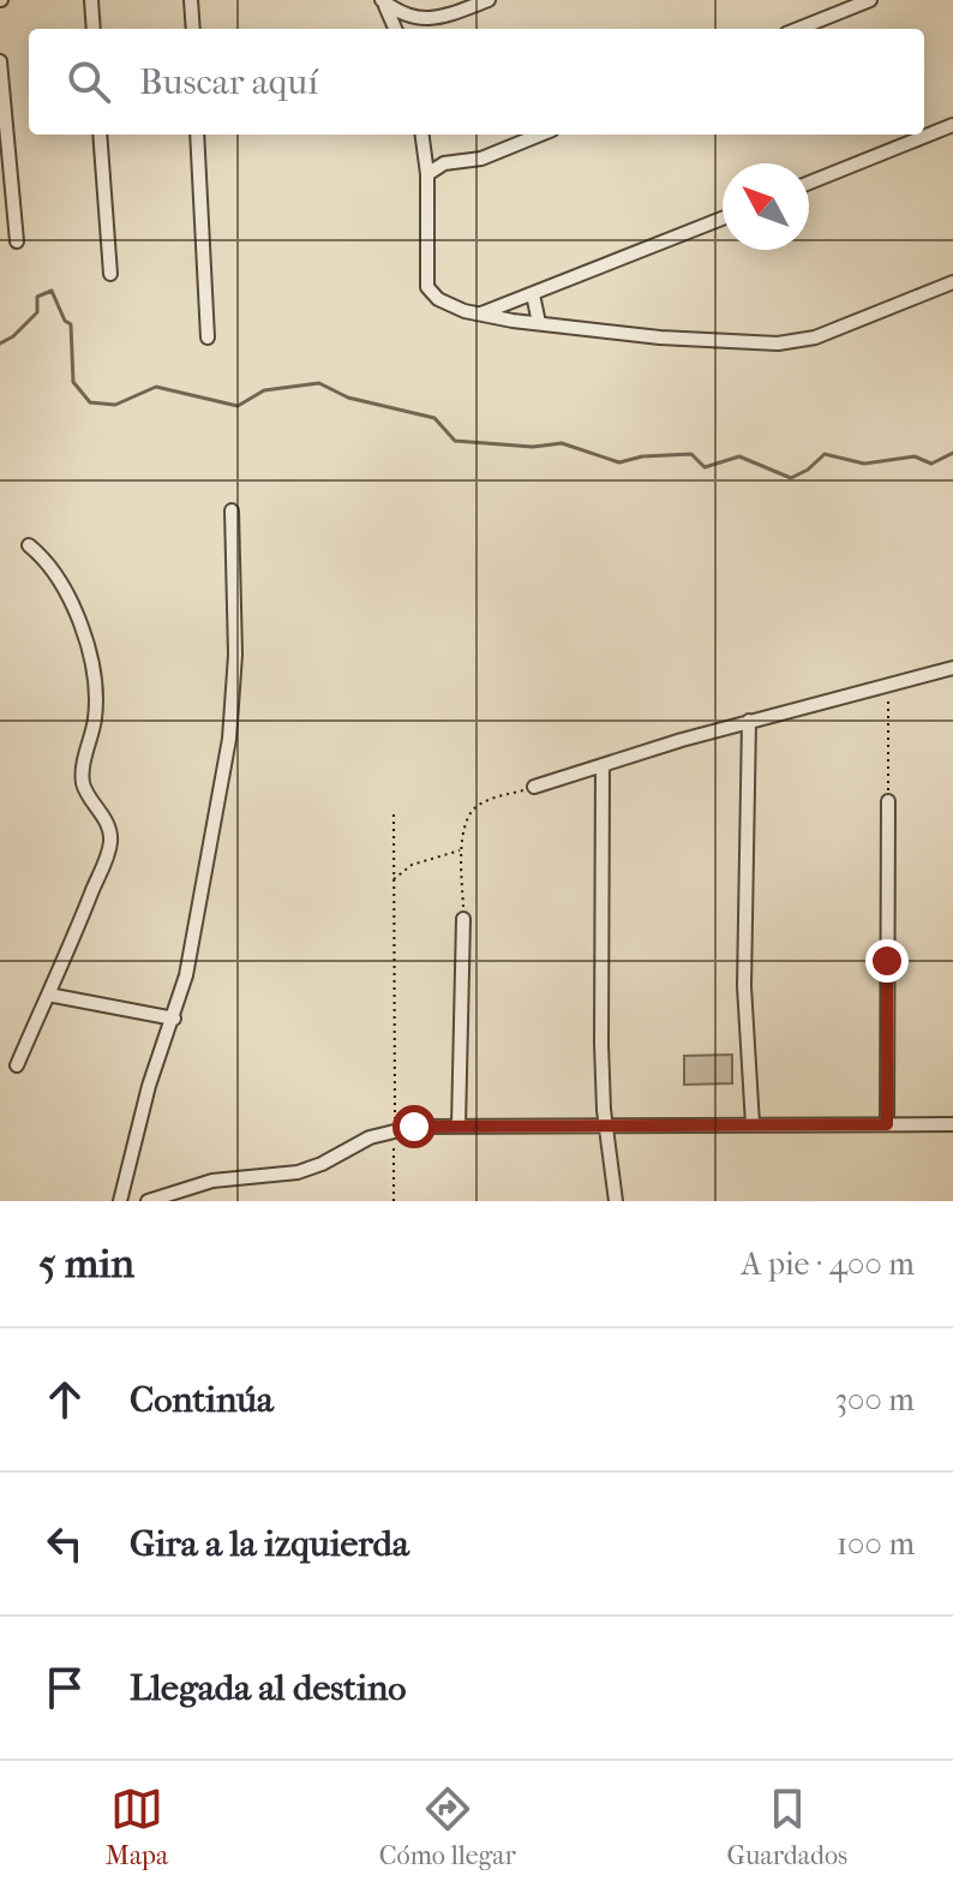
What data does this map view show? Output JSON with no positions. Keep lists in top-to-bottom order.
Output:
{
  "north": "top left",
  "page": {
    "search": "Buscar aquí",
    "heading": ["5 min", "A pie · 400 m"],
    "list": [
      ["Continúa", "300 m"],
      ["Gira a la izquierda", "100 m"],
      "Llegada al destino"
    ],
    "nav": ["Mapa", "Cómo llegar", "Guardados"]
  }
}
